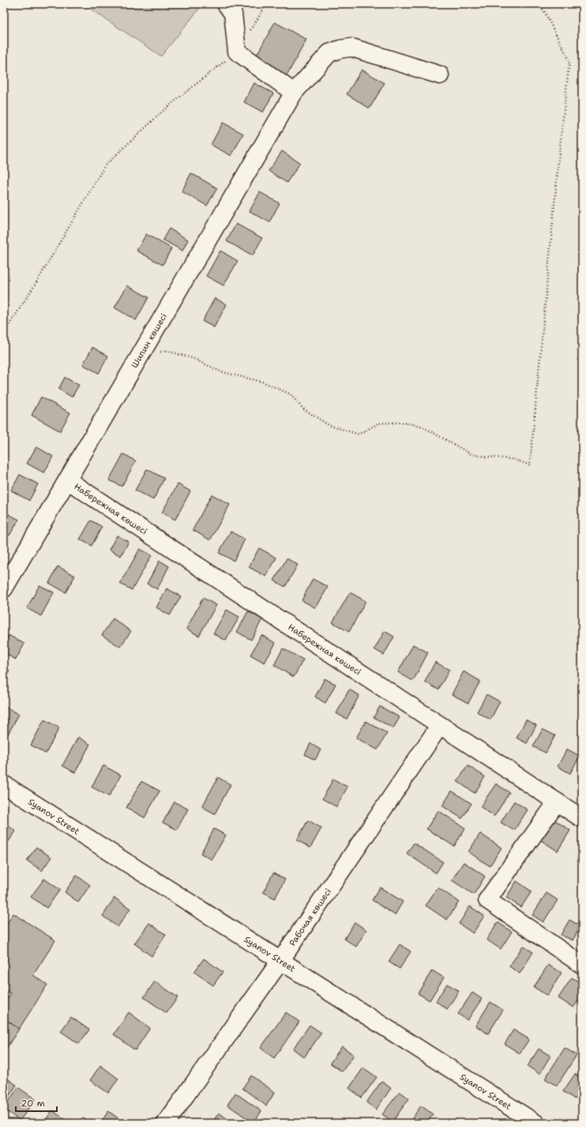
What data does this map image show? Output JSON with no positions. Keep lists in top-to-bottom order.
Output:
{
  "streets": {
    "street": [
      "Шипин көшесі",
      "Набережная көшесі",
      "Syanov Street",
      "Рабочая көшесі"
    ]
  },
  "crossings": [
    ["Шипин көшесі", "Набережная көшесі"],
    ["Набережная көшесі", "Рабочая көшесі"],
    ["Syanov Street", "Рабочая көшесі"]
  ],
  "scale_bar": "20 m"
}
